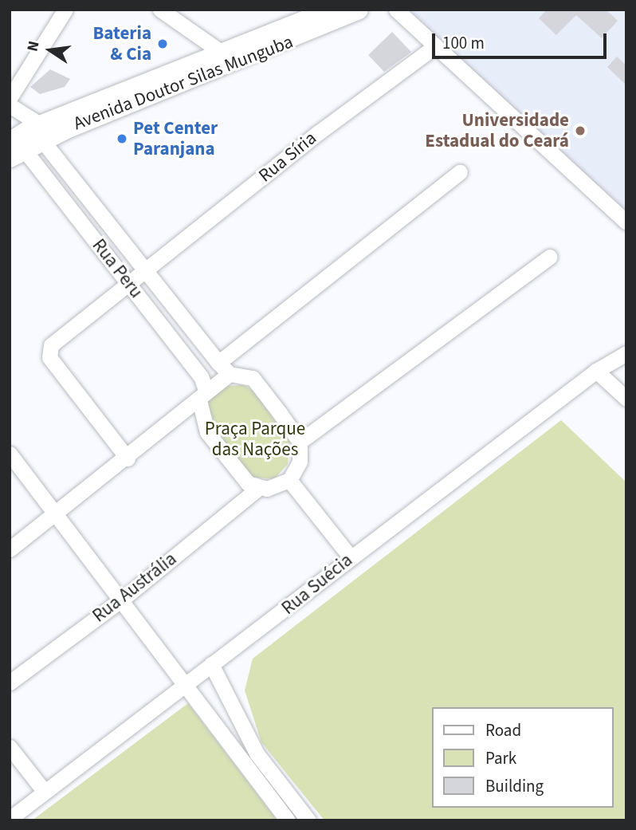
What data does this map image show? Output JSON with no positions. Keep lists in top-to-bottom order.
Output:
{
  "streets": {
    "main road": ["Avenida Doutor Silas Munguba"],
    "street": [
      "Rua Síria",
      "Rua Peru",
      "Rua Suécia",
      "Rua Austrália"
    ]
  },
  "crossings": [
    ["Avenida Doutor Silas Munguba", "Rua Peru"],
    ["Rua Síria", "Rua Peru"],
    ["Rua Peru", "Rua Austrália"]
  ],
  "parks": ["Praça Parque das Nações"],
  "places": ["Bateria & Cia", "Universidade Estadual do Ceará", "Pet Center Paranjana"],
  "legend": ["Road", "Park", "Building"],
  "scale_bar": "100 m",
  "north": "left"
}
